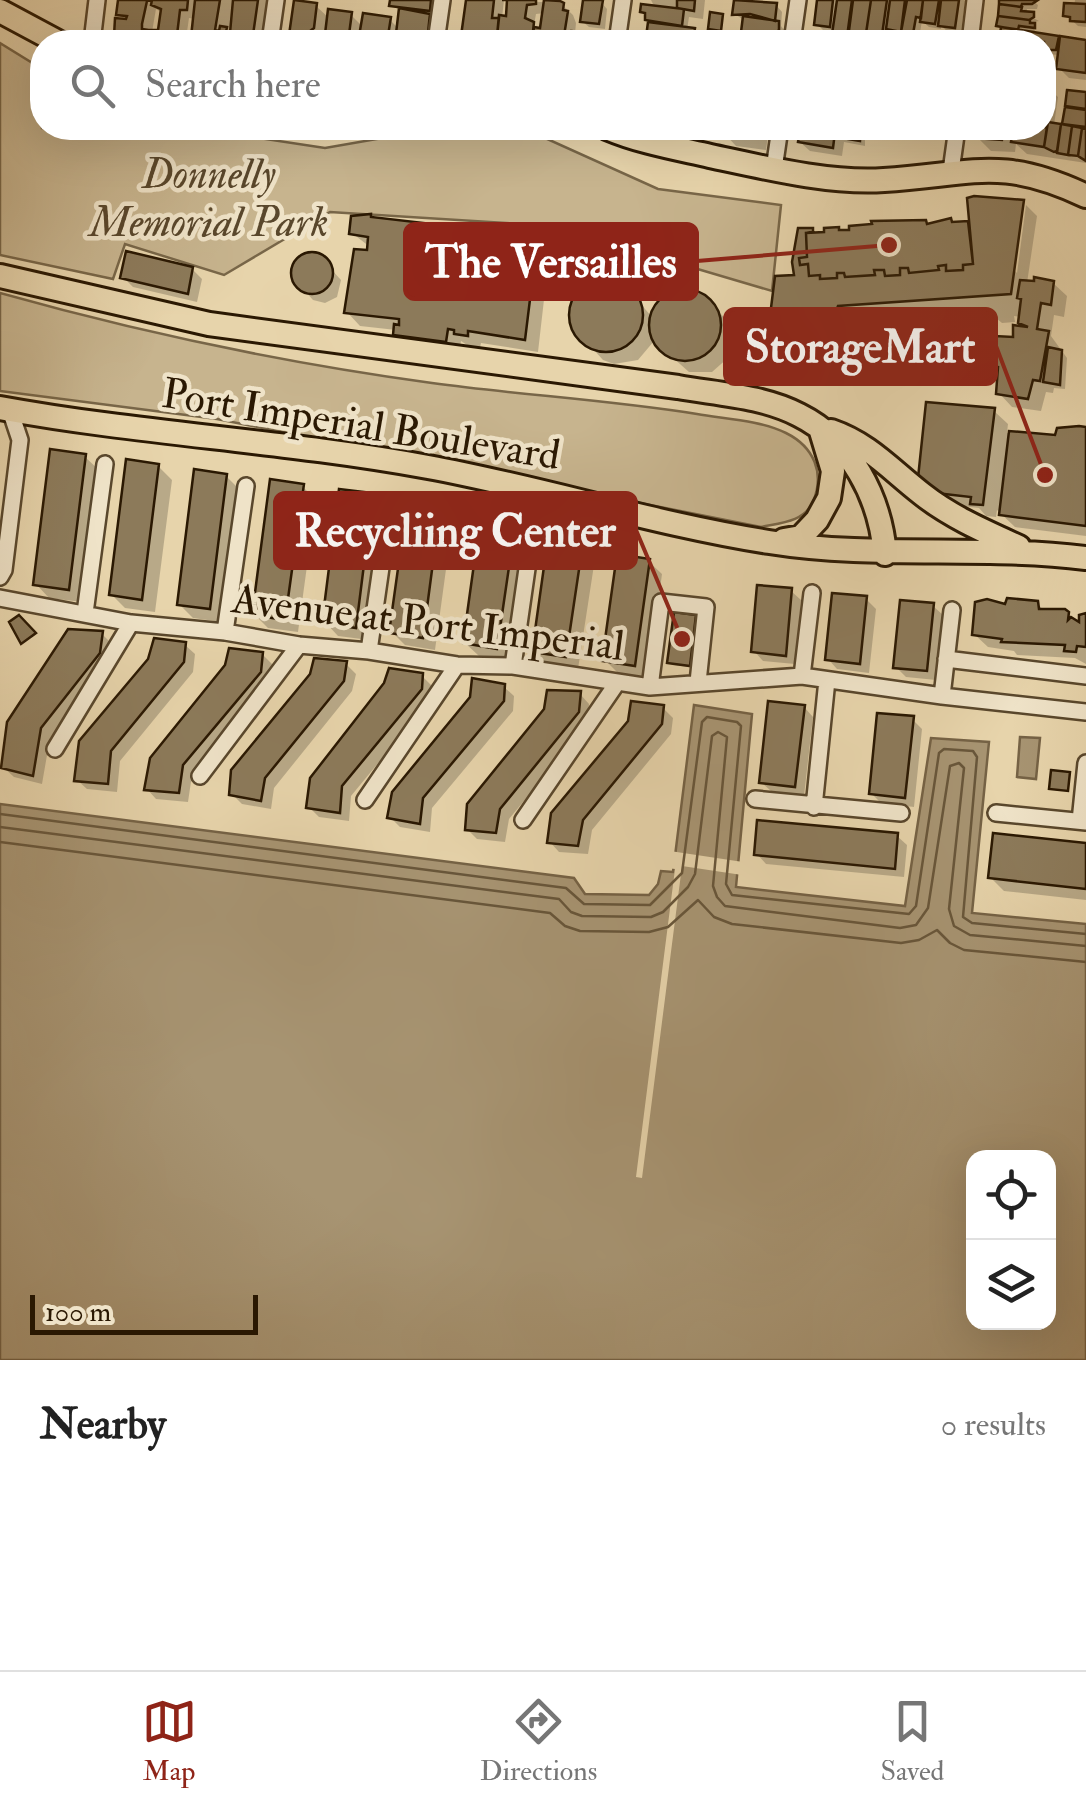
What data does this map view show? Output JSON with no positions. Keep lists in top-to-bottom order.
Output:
{
  "streets": {
    "main road": ["Port Imperial Boulevard"],
    "street": ["Avenue at Port Imperial"]
  },
  "parks": ["Donnelly Memorial Park"],
  "places": ["The Versailles", "StorageMart", "Recycliing Center"],
  "scale_bar": "100 m",
  "page": {
    "search": "Search here",
    "scale": "100 m",
    "heading": ["Nearby", "0 results"],
    "nav": ["Map", "Directions", "Saved"]
  }
}
